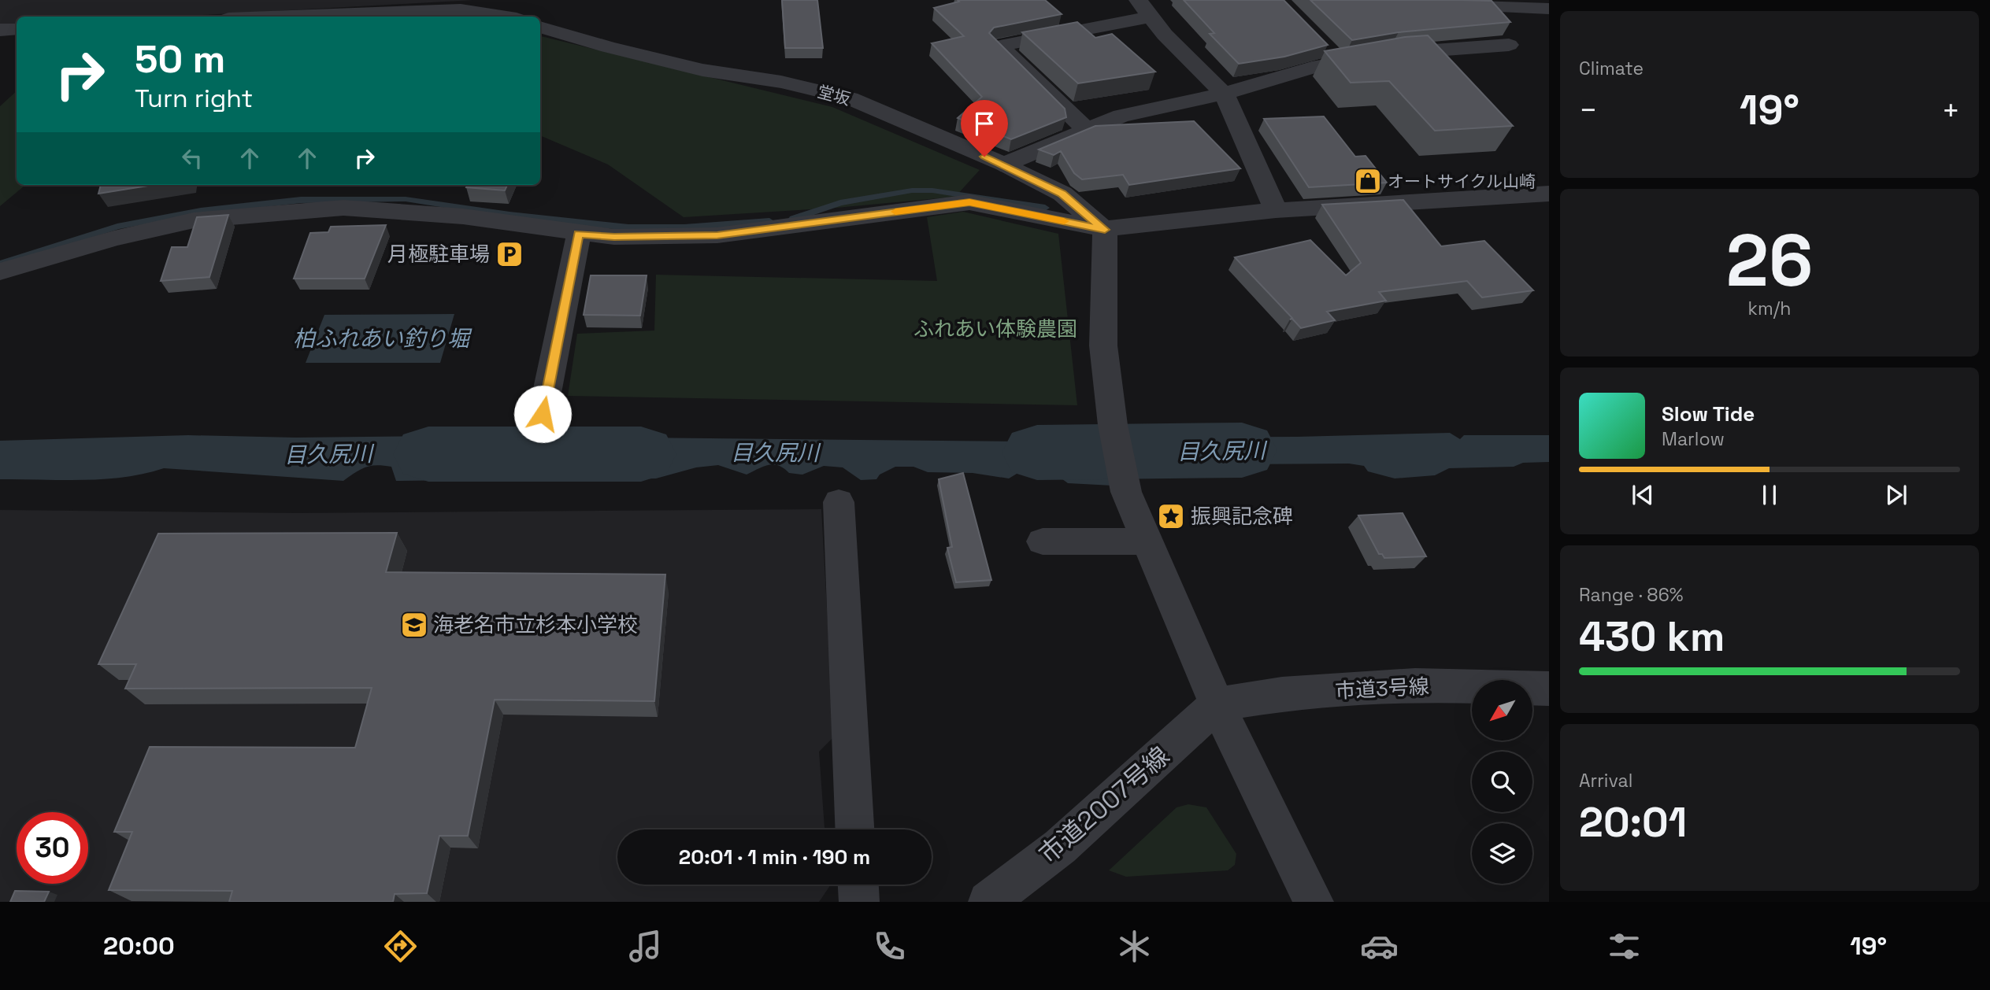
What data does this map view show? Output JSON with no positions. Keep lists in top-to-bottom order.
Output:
{
  "streets": {
    "street": ["堂坂", "市道3号線", "市道2007号線"]
  },
  "crossings": [
    ["市道3号線", "市道2007号線"]
  ],
  "water": ["柏ふれあい釣り堀", "目久尻川"],
  "parks": ["ふれあい体験農園"],
  "places": {
    "shop": ["オートサイクル山崎"],
    "parking": ["月極駐車場"],
    "place": ["振興記念碑"],
    "school or university": ["海老名市立杉本小学校"]
  },
  "north": "bottom left",
  "page": {
    "tile": [
      "Climate",
      ["26", "km/h"],
      ["Range · 86%", "430 km"],
      ["Arrival", "20:01"]
    ],
    "turn": ["50 m", "Turn right"],
    "heat": ["−", "19°", "+"],
    "song": ["Slow Tide", "Marlow"],
    "limit": "30",
    "trip": "20:01 · 1 min · 190 m",
    "tabs": ["20:00", "19°"]
  }
}
